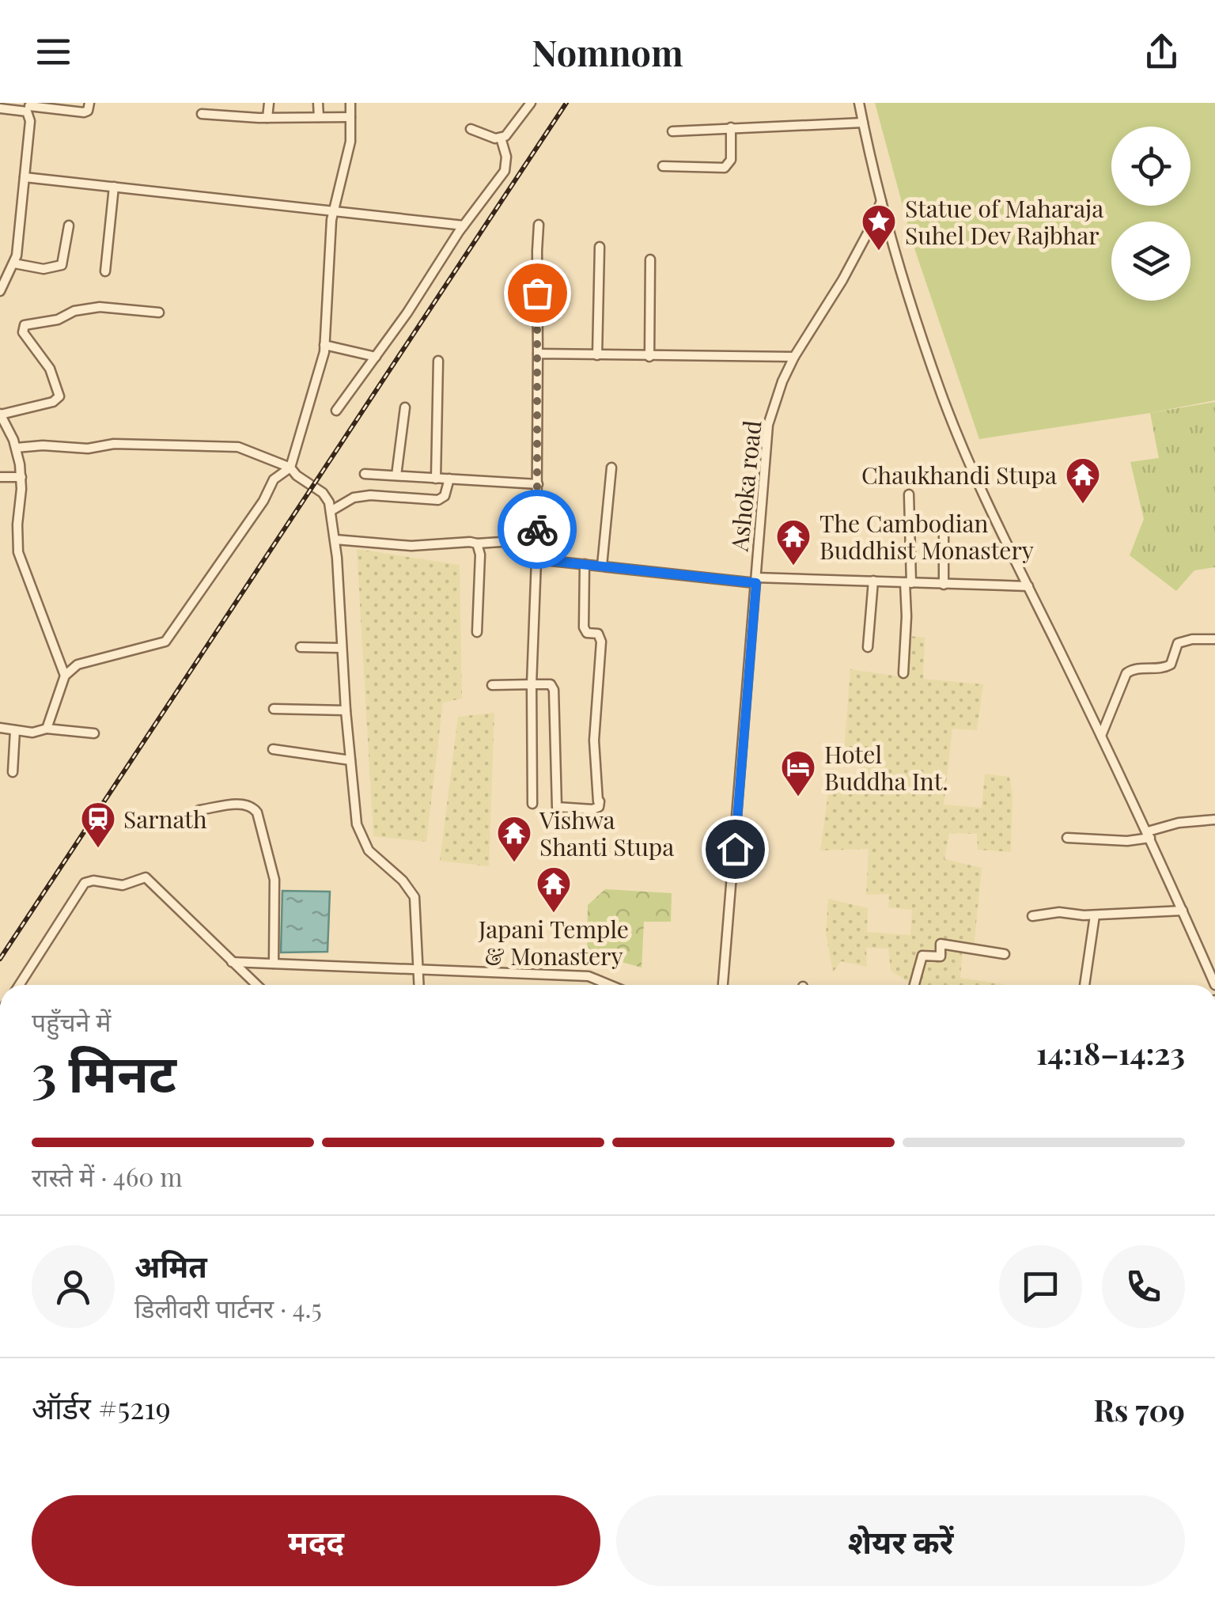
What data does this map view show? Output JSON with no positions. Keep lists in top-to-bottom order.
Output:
{
  "streets": {
    "street": ["Ashoka road"]
  },
  "places": {
    "place": ["Statue of Maharaja Suhel Dev Rajbhar"],
    "temple": [
      "Chaukhandi Stupa",
      "The Cambodian Buddhist Monastery",
      "Vishwa Shanti Stupa",
      "Japani Temple & Monastery"
    ],
    "hotel": ["Hotel Buddha Int."],
    "station": ["Sarnath"]
  },
  "page": {
    "header": "Nomnom",
    "heading": ["3 मिनट", "पहुँचने में", "14:18–14:23"],
    "panel": [
      "अमित",
      "डिलीवरी पार्टनर · 4.5",
      "ऑर्डर #5219",
      "Rs 709"
    ],
    "bar": "रास्ते में · 460 m",
    "buttons": ["मदद", "शेयर करें"]
  }
}
